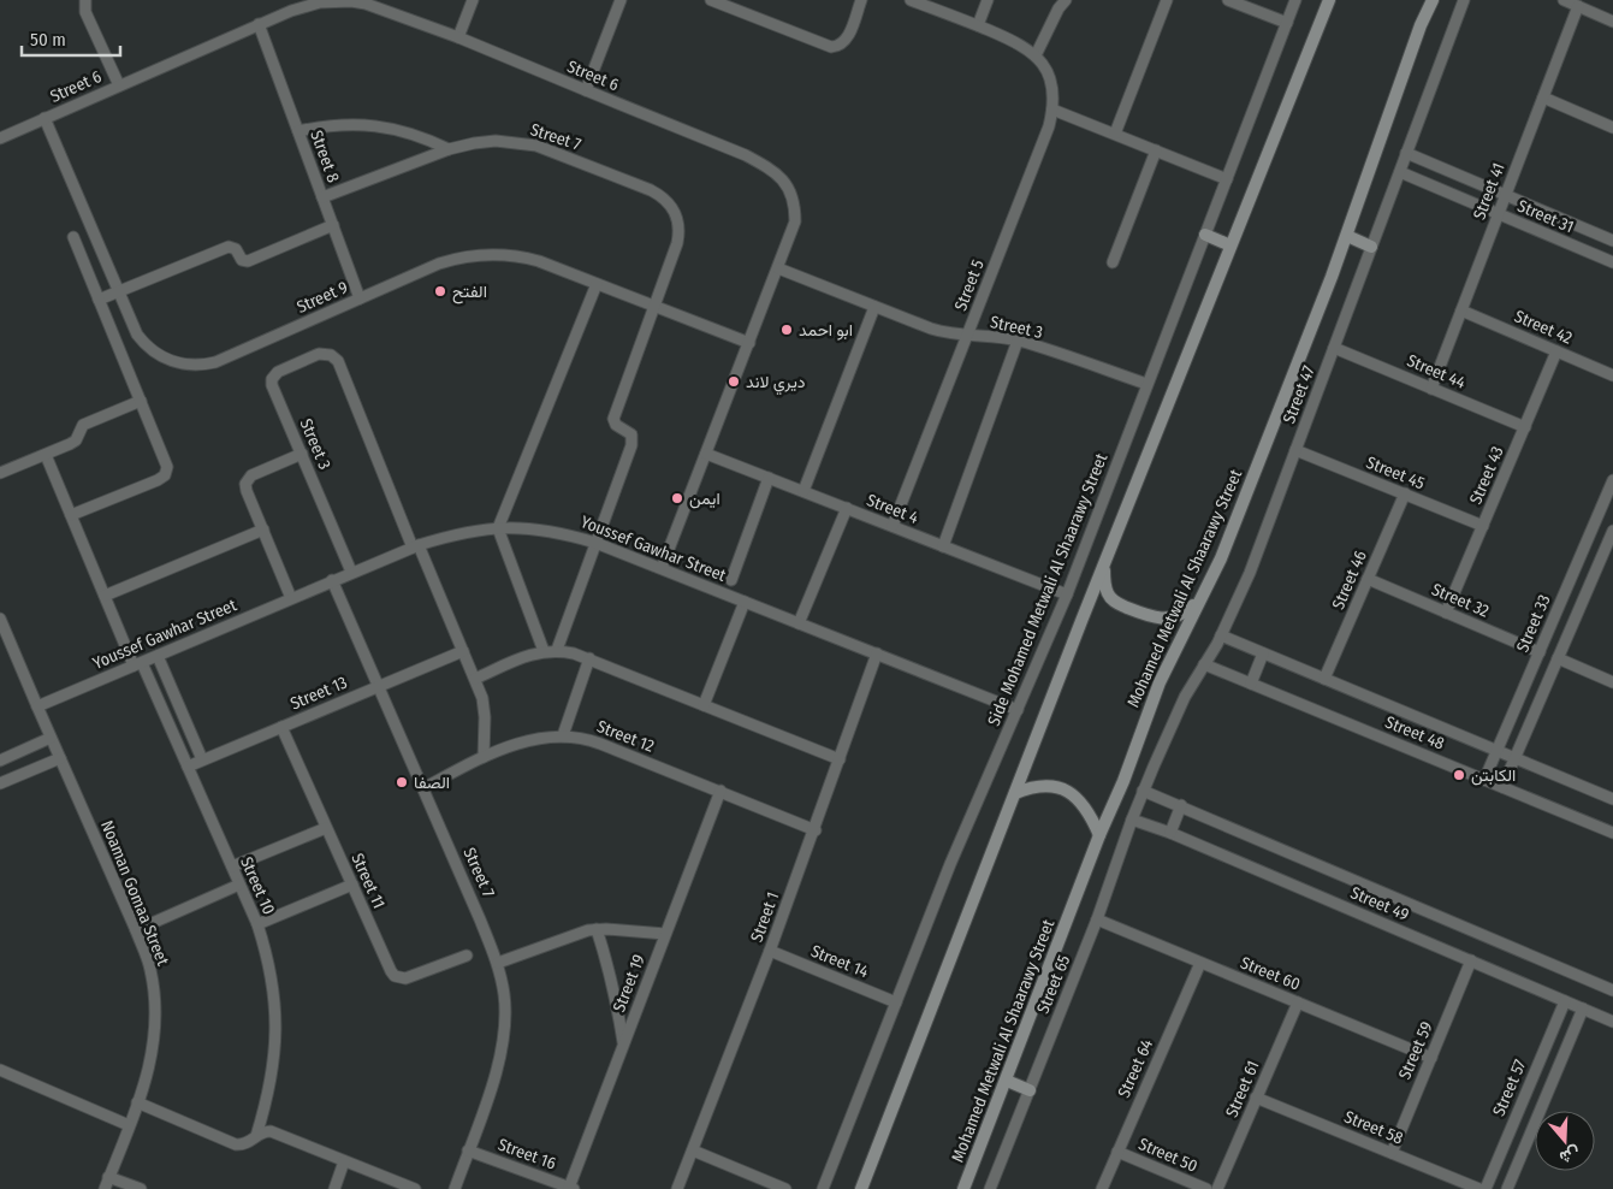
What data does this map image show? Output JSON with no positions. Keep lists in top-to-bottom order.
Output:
{
  "streets": {
    "street": [
      "Street 6",
      "Street 7",
      "Street 8",
      "Street 41",
      "Street 31",
      "Street 5",
      "Street 9",
      "Street 3",
      "Street 42",
      "Street 44",
      "Street 47",
      "Street 45",
      "Street 43",
      "Street 4",
      "Youssef Gawhar Street",
      "Street 46",
      "Mohamed Metwali Al Shaarawy Street",
      "Side Mohamed Metwali Al Shaarawy Street",
      "Street 32",
      "Street 33",
      "Street 13",
      "Street 48",
      "Street 12",
      "Street 11",
      "Street 10",
      "Noaman Gomaa Street",
      "Street 49",
      "Street 1",
      "Street 14",
      "Street 60",
      "Street 19",
      "Street 65",
      "Street 59",
      "Street 64",
      "Street 57",
      "Street 61",
      "Street 58",
      "Street 16",
      "Street 50"
    ]
  },
  "crossings": [
    ["Street 6", "Street 8"],
    ["Street 6", "Street 9"],
    ["Street 6", "Street 3"],
    ["Street 6", "Street 4"],
    ["Street 6", "Youssef Gawhar Street"],
    ["Street 7", "Street 8"],
    ["Street 7", "Street 9"],
    ["Street 7", "Youssef Gawhar Street"],
    ["Street 7", "Street 13"],
    ["Street 7", "Street 12"],
    ["Street 7", "Street 16"],
    ["Street 8", "Street 9"],
    ["Street 41", "Street 31"],
    ["Street 41", "Street 42"],
    ["Street 41", "Street 44"],
    ["Street 31", "Street 47"],
    ["Street 5", "Street 3"],
    ["Street 5", "Street 4"],
    ["Street 3", "Youssef Gawhar Street"],
    ["Street 3", "Side Mohamed Metwali Al Shaarawy Street"],
    ["Street 42", "Street 43"],
    ["Street 44", "Street 47"],
    ["Street 44", "Street 43"],
    ["Street 47", "Street 45"],
    ["Street 47", "Street 48"],
    ["Street 47", "Street 49"],
    ["Street 47", "Street 65"],
    ["Street 45", "Street 43"],
    ["Street 45", "Street 46"],
    ["Street 43", "Street 32"],
    ["Street 4", "Side Mohamed Metwali Al Shaarawy Street"],
    ["Youssef Gawhar Street", "Side Mohamed Metwali Al Shaarawy Street"],
    ["Youssef Gawhar Street", "Street 10"],
    ["Youssef Gawhar Street", "Noaman Gomaa Street"],
    ["Youssef Gawhar Street", "Street 1"],
    ["Street 46", "Street 32"],
    ["Street 46", "Street 48"],
    ["Side Mohamed Metwali Al Shaarawy Street", "Street 14"],
    ["Street 32", "Street 33"],
    ["Street 33", "Street 48"],
    ["Street 13", "Street 11"],
    ["Street 13", "Street 10"],
    ["Street 12", "Street 1"],
    ["Street 12", "Street 19"],
    ["Street 49", "Street 65"],
    ["Street 49", "Street 59"],
    ["Street 49", "Street 57"],
    ["Street 1", "Street 14"],
    ["Street 60", "Street 65"],
    ["Street 60", "Street 59"],
    ["Street 60", "Street 64"],
    ["Street 60", "Street 61"],
    ["Street 19", "Street 16"],
    ["Street 59", "Street 58"],
    ["Street 64", "Street 50"],
    ["Street 61", "Street 58"]
  ],
  "places": [
    "الفتح",
    "ابو احمد",
    "ديري لاند",
    "ايمن",
    "الكابتن",
    "الصفا"
  ],
  "scale_bar": "50 m",
  "north": "bottom"
}
